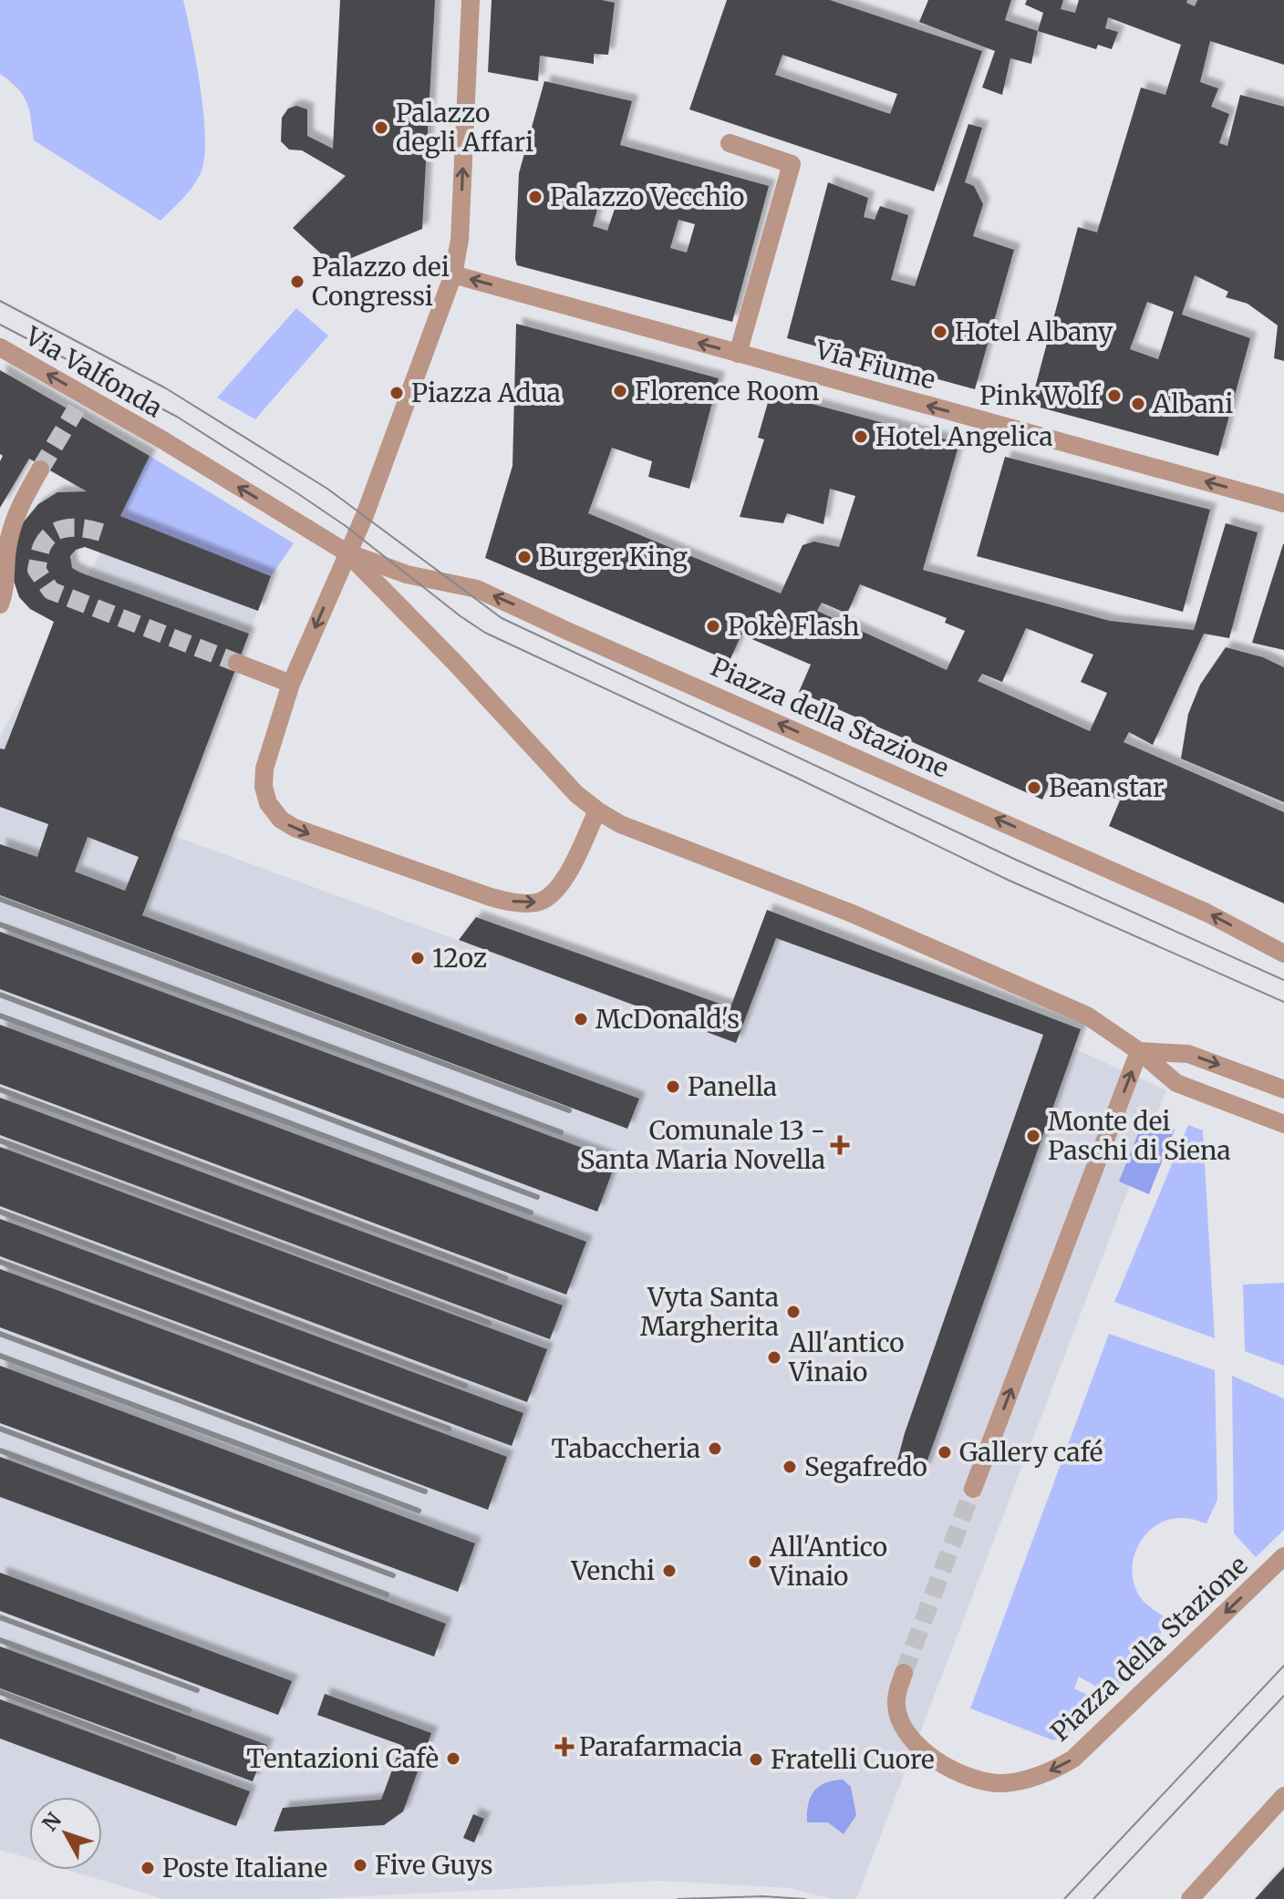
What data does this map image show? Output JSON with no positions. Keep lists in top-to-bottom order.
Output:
{
  "streets": {
    "street": ["Via Fiume", "Via Valfonda", "Piazza della Stazione"]
  },
  "crossings": [
    ["Via Valfonda", "Piazza della Stazione"]
  ],
  "one_way": ["Via Fiume", "Via Valfonda"],
  "places": {
    "other": [
      "Palazzo degli Affari",
      "Palazzo Vecchio",
      "Palazzo dei Congressi",
      "Hotel Albany",
      "Florence Room",
      "Piazza Adua",
      "Pink Wolf",
      "Albani",
      "Hotel Angelica",
      "Burger King",
      "Pokè Flash",
      "Bean star",
      "12oz",
      "McDonald's",
      "Panella",
      "Monte dei Paschi di Siena",
      "Vyta Santa Margherita",
      "All'antico Vinaio",
      "Tabaccheria",
      "Gallery café",
      "Segafredo",
      "All'Antico Vinaio",
      "Venchi",
      "Tentazioni Cafè",
      "Fratelli Cuore",
      "Five Guys",
      "Poste Italiane"
    ],
    "health": ["Comunale 13 - Santa Maria Novella", "Parafarmacia"]
  },
  "north": "top left"
}
